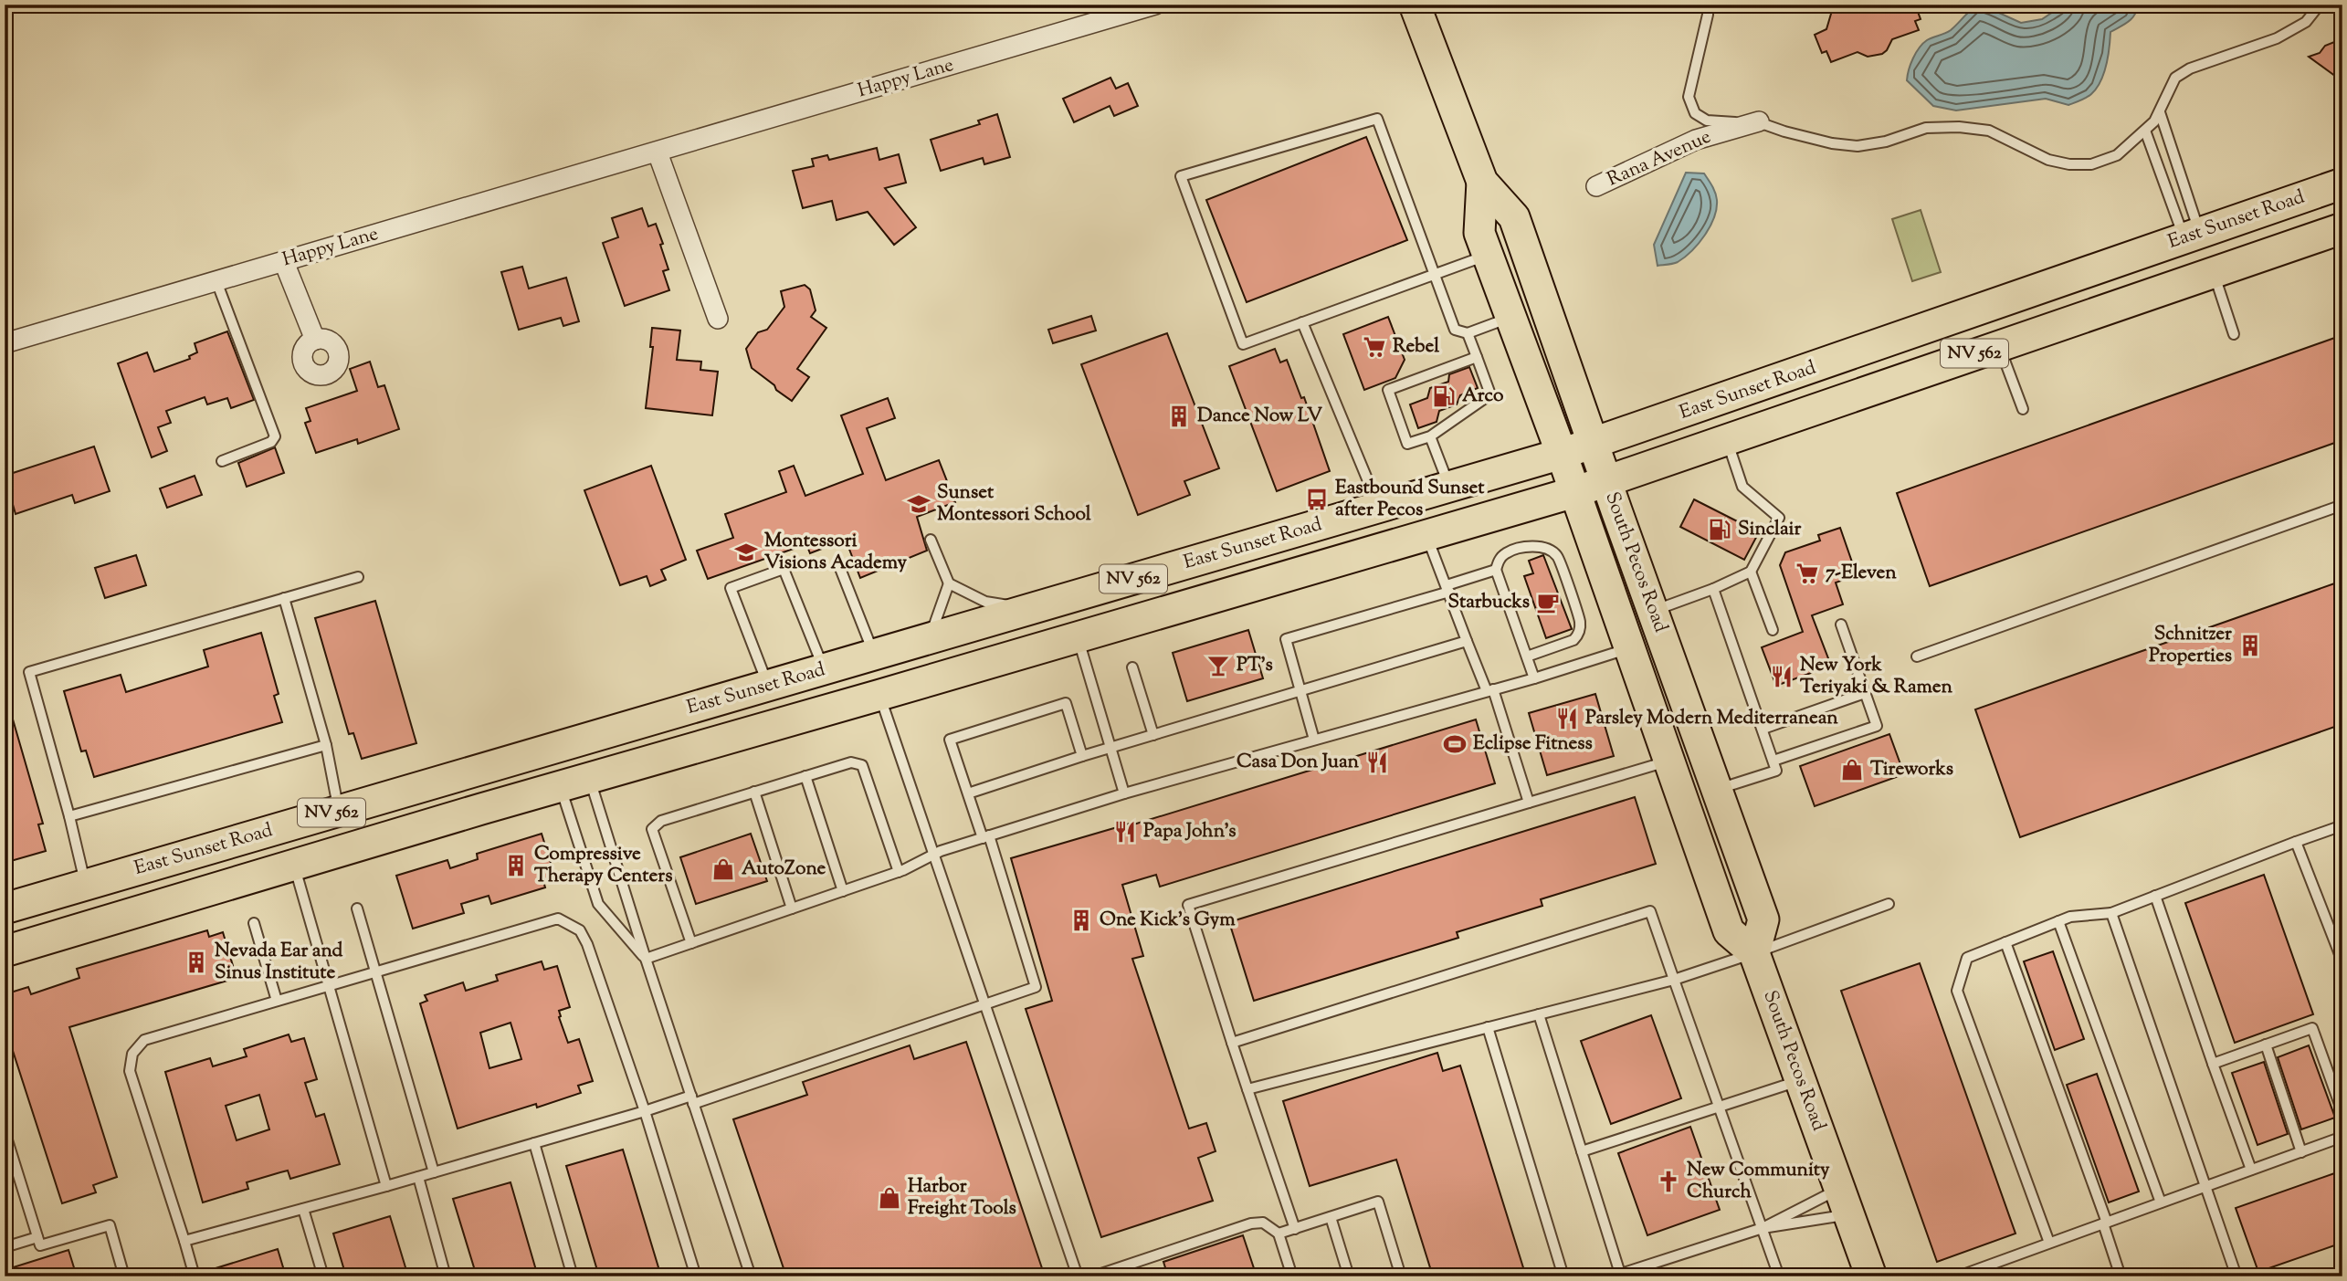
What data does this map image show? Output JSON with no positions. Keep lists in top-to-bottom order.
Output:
{
  "streets": {
    "main road": ["East Sunset Road", "NV 562", "South Pecos Road"],
    "street": ["Happy Lane", "Rana Avenue"]
  },
  "crossings": [
    ["East Sunset Road", "South Pecos Road"]
  ],
  "places": {
    "supermarket": ["Rebel", "7-Eleven"],
    "fuel station": ["Arco", "Sinclair"],
    "building": [
      "Dance Now LV",
      "Schnitzer Properties",
      "Compressive Therapy Centers",
      "One Kick's Gym",
      "Nevada Ear and Sinus Institute"
    ],
    "bus stop": ["Eastbound Sunset after Pecos"],
    "school or university": ["Sunset Montessori School", "Montessori Visions Academy"],
    "cafe": ["Starbucks"],
    "bar": ["PT's"],
    "restaurant": [
      "New York Teriyaki & Ramen",
      "Parsley Modern Mediterranean",
      "Casa Don Juan",
      "Papa John's"
    ],
    "sports": ["Eclipse Fitness"],
    "shop": ["Tireworks", "AutoZone", "Harbor Freight Tools"],
    "church": ["New Community Church"]
  }
}
